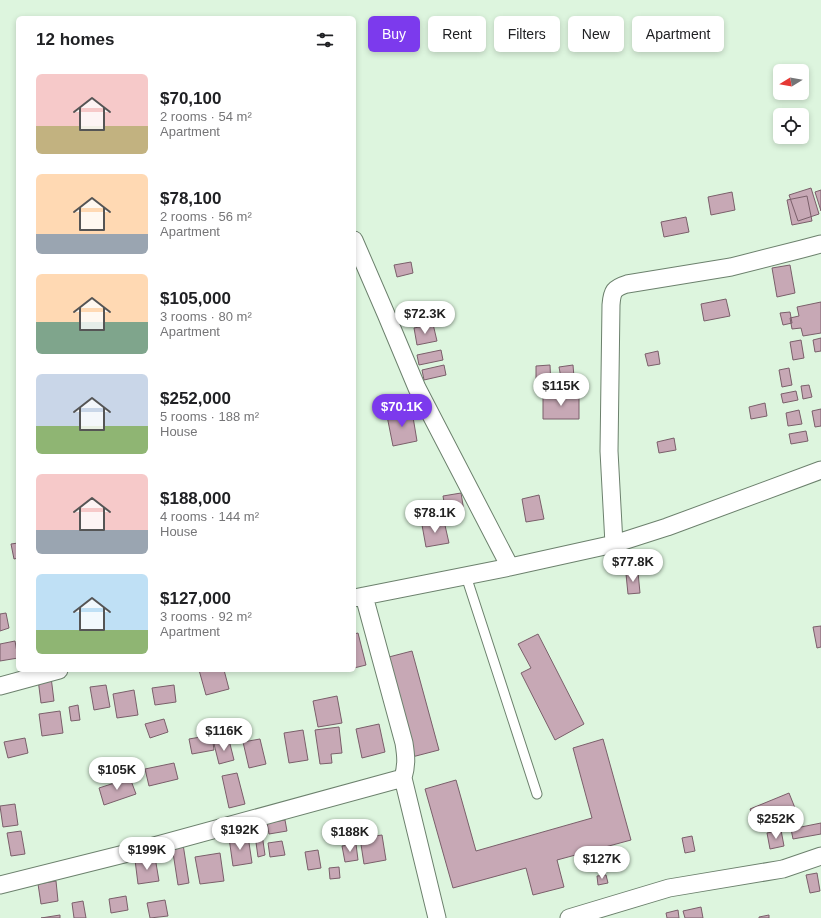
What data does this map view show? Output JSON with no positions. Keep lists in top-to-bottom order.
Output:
{
  "north": "left",
  "page": {
    "chip": [
      "Buy",
      "Rent",
      "Filters",
      "New",
      "Apartment"
    ],
    "heading": "12 homes",
    "list": [
      {
        "name": "$70,100",
        "note": "2 rooms · 54 m² · Apartment"
      },
      {
        "name": "$78,100",
        "note": "2 rooms · 56 m² · Apartment"
      },
      {
        "name": "$105,000",
        "note": "3 rooms · 80 m² · Apartment"
      },
      {
        "name": "$252,000",
        "note": "5 rooms · 188 m² · House"
      },
      {
        "name": "$188,000",
        "note": "4 rooms · 144 m² · House"
      },
      {
        "name": "$127,000",
        "note": "3 rooms · 92 m² · Apartment"
      }
    ],
    "price": [
      "$72.3K",
      "$115K",
      "$70.1K",
      "$78.1K",
      "$77.8K",
      "$116K",
      "$105K",
      "$252K",
      "$192K",
      "$188K",
      "$199K",
      "$127K"
    ]
  }
}
